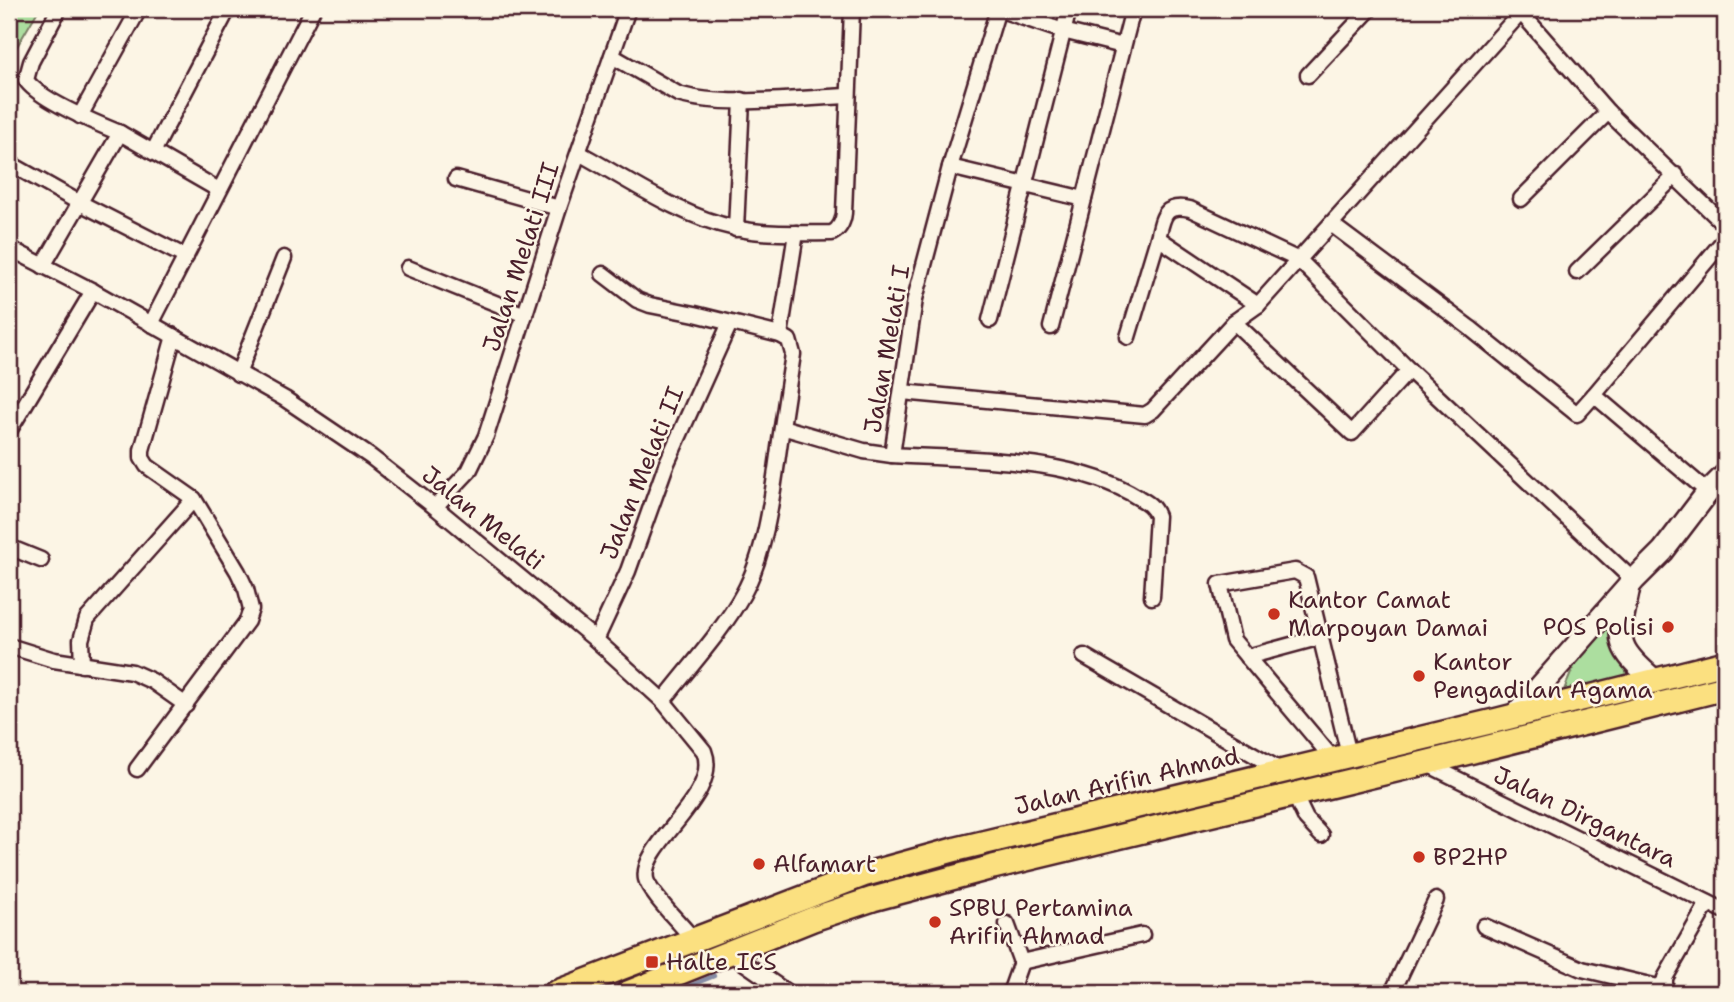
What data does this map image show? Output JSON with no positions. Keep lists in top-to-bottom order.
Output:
{
  "streets": {
    "main road": ["Jalan Arifin Ahmad"],
    "street": [
      "Jalan Melati III",
      "Jalan Melati I",
      "Jalan Melati II",
      "Jalan Melati",
      "Jalan Dirgantara"
    ]
  },
  "crossings": [
    ["Jalan Melati III", "Jalan Melati"],
    ["Jalan Melati II", "Jalan Melati"],
    ["Jalan Melati", "Jalan Arifin Ahmad"],
    ["Jalan Arifin Ahmad", "Jalan Dirgantara"]
  ],
  "places": {
    "other": [
      "Kantor Camat Marpoyan Damai",
      "POS Polisi",
      "Kantor Pengadilan Agama",
      "BP2HP",
      "Alfamart",
      "SPBU Pertamina Arifin Ahmad"
    ],
    "transit": ["Halte ICS"]
  }
}
